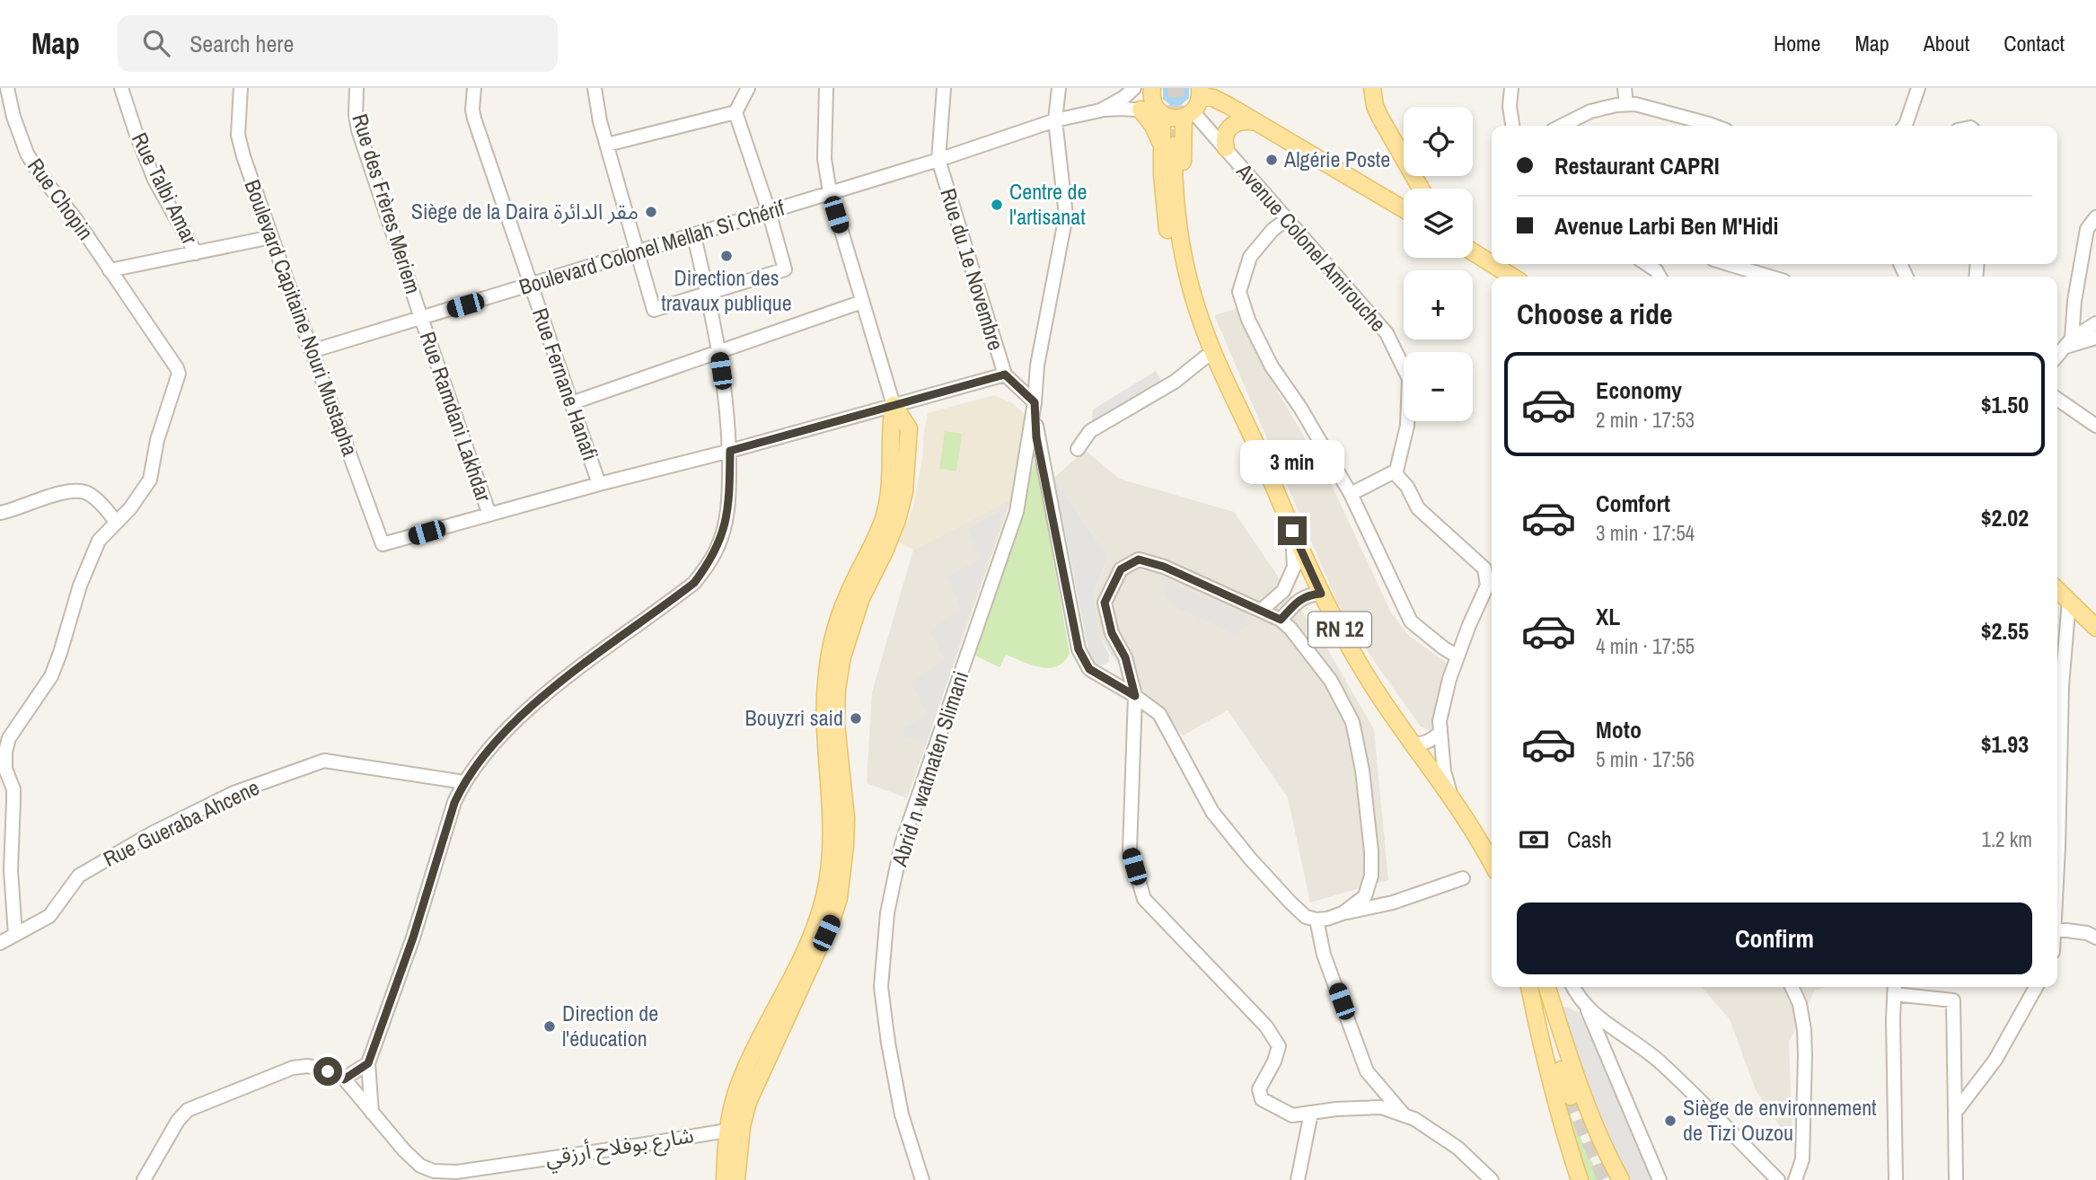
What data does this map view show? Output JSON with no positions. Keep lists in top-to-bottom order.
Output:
{
  "streets": {
    "main road": ["RN 12"],
    "street": [
      "Rue Talbi Amar",
      "Rue Chopin",
      "Rue des Frères Meriem",
      "Boulevard Colonel Mellah Si Chérif",
      "Avenue Colonel Amirouche",
      "Rue du 1e Novembre",
      "Boulevard Capitaine Nouri Mustapha",
      "Rue Fernane Hanafi",
      "Rue Ramdani Lakhdar",
      "Abrid n watmaten Slimani",
      "Rue Gueraba Ahcene",
      "شارع بوفلاح أرزقي"
    ]
  },
  "crossings": [
    ["Rue Chopin", "Rue Gueraba Ahcene"],
    ["Rue des Frères Meriem", "Boulevard Colonel Mellah Si Chérif"],
    ["Rue des Frères Meriem", "Rue Ramdani Lakhdar"],
    ["Boulevard Colonel Mellah Si Chérif", "Rue du 1e Novembre"],
    ["Boulevard Colonel Mellah Si Chérif", "Boulevard Capitaine Nouri Mustapha"],
    ["Boulevard Colonel Mellah Si Chérif", "Rue Fernane Hanafi"],
    ["Boulevard Colonel Mellah Si Chérif", "Rue Ramdani Lakhdar"],
    ["Rue du 1e Novembre", "Abrid n watmaten Slimani"],
    ["Boulevard Capitaine Nouri Mustapha", "Rue Ramdani Lakhdar"]
  ],
  "places": [
    "Algérie Poste",
    "Centre de l'artisanat",
    "Siège de la Daira مقر الدائرة",
    "Direction des travaux publique",
    "Bouyzri said",
    "Direction de l'éducation",
    "Siège de environnement de Tizi Ouzou"
  ],
  "page": {
    "header": "Map",
    "search": "Search here",
    "nav": [
      "Home",
      "Map",
      "About",
      "Contact"
    ],
    "map_buttons": ["+", "−"],
    "banner": ["Restaurant CAPRI", "Avenue Larbi Ben M'Hidi"],
    "heading": "Choose a ride",
    "list": [
      {
        "name": "Economy",
        "note": "2 min · 17:53",
        "value": "$1.50"
      },
      {
        "name": "Comfort",
        "note": "3 min · 17:54",
        "value": "$2.02"
      },
      {
        "name": "XL",
        "note": "4 min · 17:55",
        "value": "$2.55"
      },
      {
        "name": "Moto",
        "note": "5 min · 17:56",
        "value": "$1.93"
      }
    ],
    "bubble": "3 min",
    "pay": ["Cash", "1.2 km"],
    "buttons": "Confirm"
  }
}
